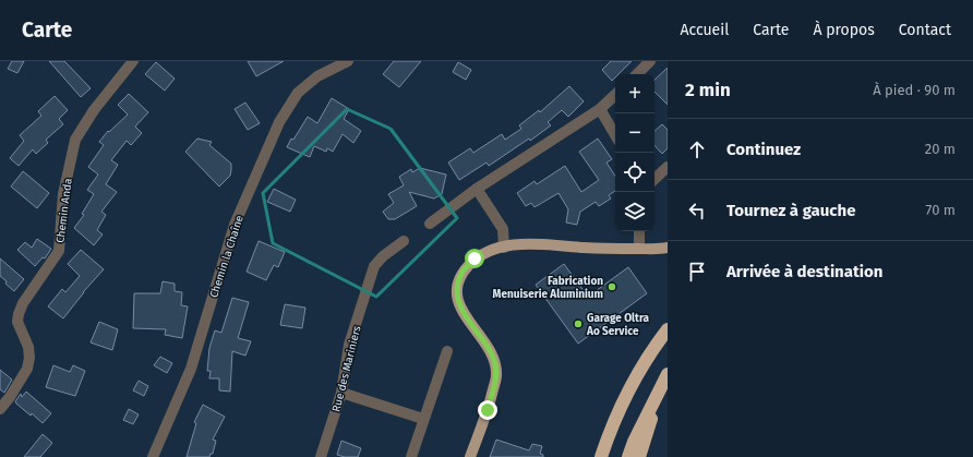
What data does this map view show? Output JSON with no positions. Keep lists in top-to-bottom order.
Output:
{
  "streets": {
    "street": ["Chemin Anda", "Chemin la Chaîne", "Rue des Mariniers"]
  },
  "places": ["Fabrication Menuiserie Aluminium", "Garage Oltra Ao Service"],
  "page": {
    "header": "Carte",
    "nav": [
      "Accueil",
      "Carte",
      "À propos",
      "Contact"
    ],
    "heading": ["2 min", "À pied · 90 m"],
    "map_buttons": ["+", "−"],
    "list": [
      ["Continuez", "20 m"],
      ["Tournez à gauche", "70 m"],
      "Arrivée à destination"
    ]
  }
}
